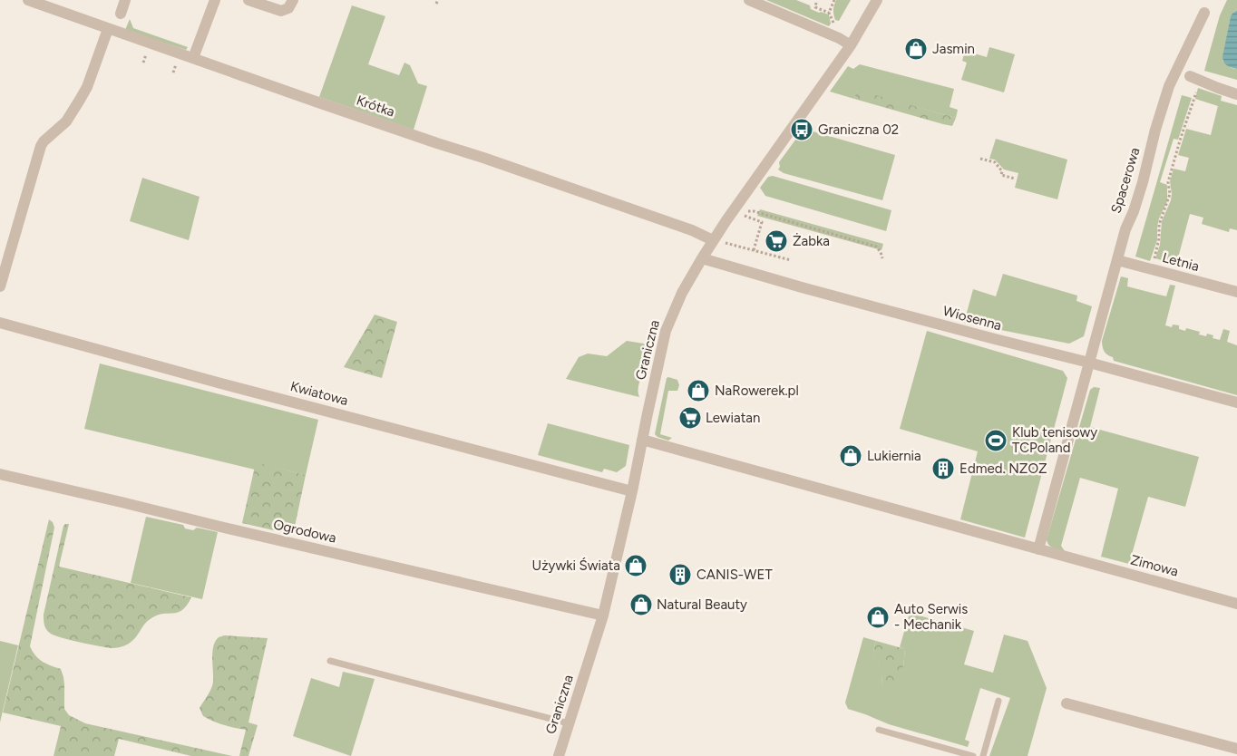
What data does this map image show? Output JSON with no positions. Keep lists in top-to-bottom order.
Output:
{
  "streets": {
    "street": [
      "Krótka",
      "Spacerowa",
      "Letnia",
      "Wiosenna",
      "Graniczna",
      "Kwiatowa",
      "Ogrodowa",
      "Zimowa"
    ]
  },
  "crossings": [
    ["Krótka", "Graniczna"],
    ["Spacerowa", "Letnia"],
    ["Spacerowa", "Wiosenna"],
    ["Spacerowa", "Zimowa"],
    ["Wiosenna", "Graniczna"],
    ["Graniczna", "Kwiatowa"],
    ["Graniczna", "Ogrodowa"],
    ["Graniczna", "Zimowa"]
  ],
  "places": {
    "shop": [
      "Jasmin",
      "NaRowerek.pl",
      "Lukiernia",
      "Używki Świata",
      "Natural Beauty",
      "Auto Serwis - Mechanik"
    ],
    "bus stop": ["Graniczna 02"],
    "supermarket": ["Żabka", "Lewiatan"],
    "sports": ["Klub tenisowy TCPoland"],
    "building": ["Edmed. NZOZ", "CANIS-WET"]
  }
}
